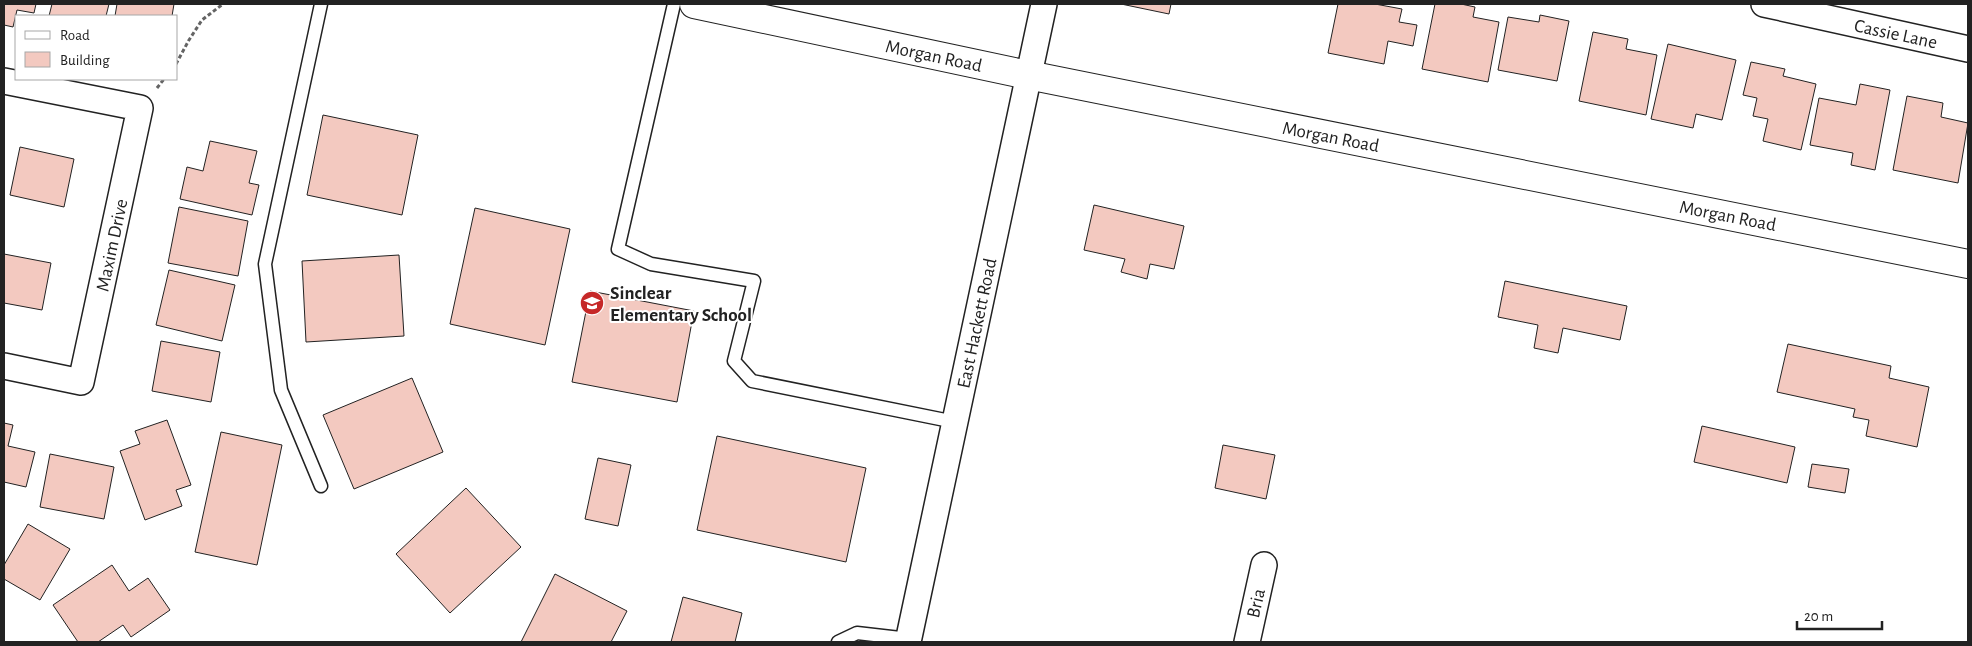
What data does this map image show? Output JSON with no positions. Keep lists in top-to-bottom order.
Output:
{
  "streets": {
    "street": [
      "Cassie Lane",
      "Morgan Road",
      "Maxim Drive",
      "East Hackett Road",
      "Bria"
    ]
  },
  "crossings": [
    ["Morgan Road", "East Hackett Road"]
  ],
  "places": {
    "school or university": ["Sinclear Elementary School"]
  },
  "legend": ["Road", "Building"],
  "scale_bar": "20 m"
}
